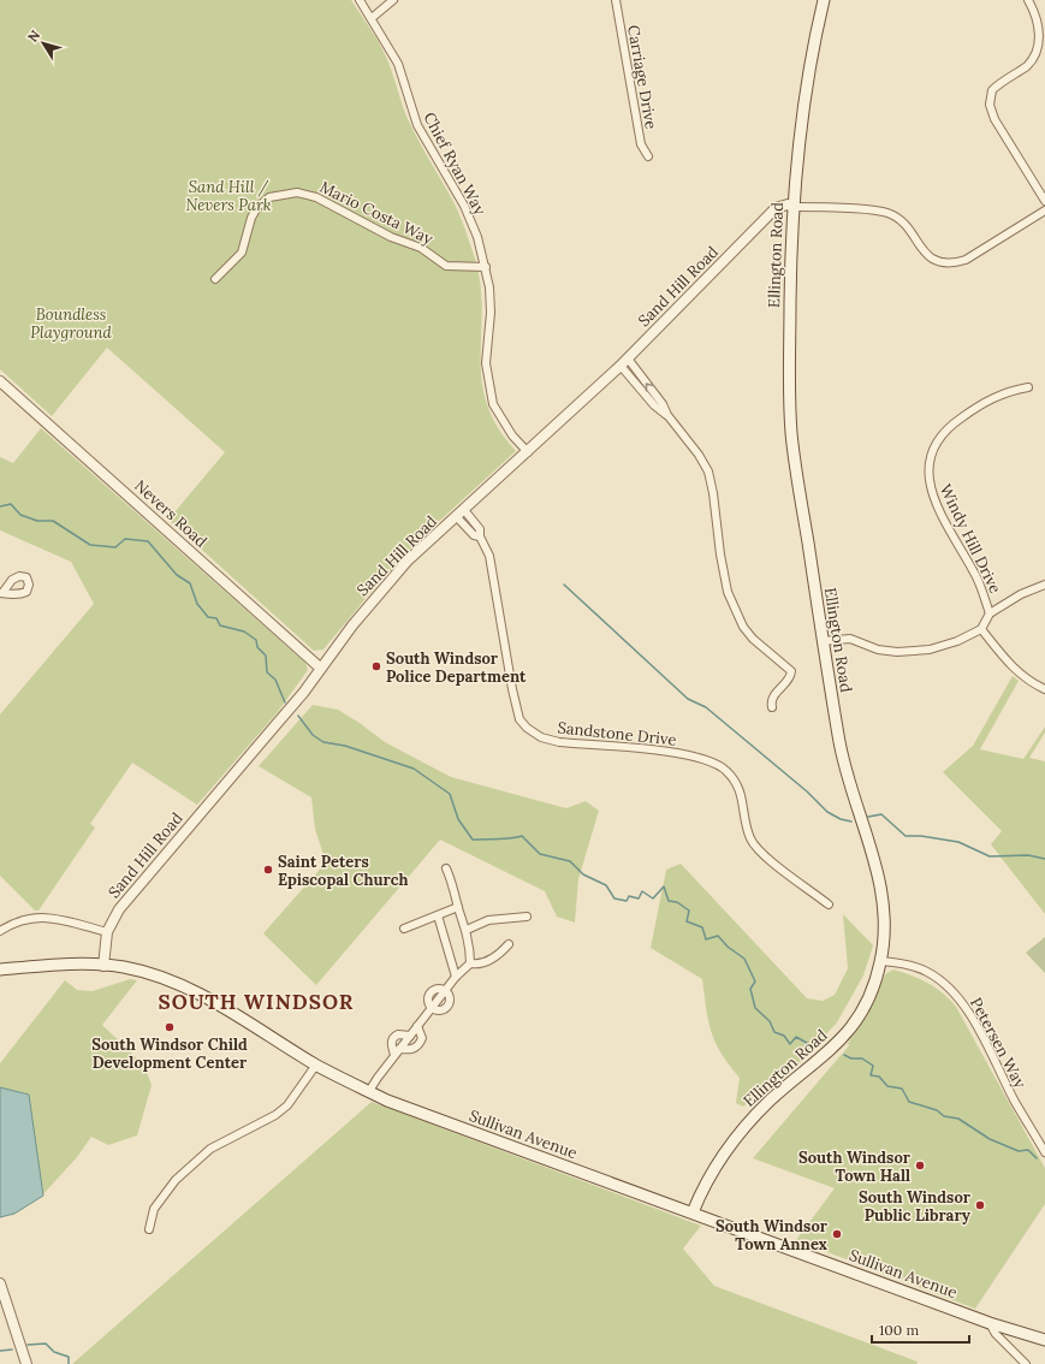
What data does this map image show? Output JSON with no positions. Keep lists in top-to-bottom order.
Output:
{
  "streets": {
    "main road": ["Ellington Road", "Sullivan Avenue"],
    "street": [
      "Carriage Drive",
      "Chief Ryan Way",
      "Mario Costa Way",
      "Sand Hill Road",
      "Nevers Road",
      "Windy Hill Drive",
      "Sandstone Drive",
      "Petersen Way"
    ]
  },
  "crossings": [
    ["Chief Ryan Way", "Mario Costa Way"],
    ["Chief Ryan Way", "Sand Hill Road"],
    ["Ellington Road", "Sand Hill Road"],
    ["Ellington Road", "Petersen Way"],
    ["Ellington Road", "Sullivan Avenue"],
    ["Sand Hill Road", "Nevers Road"],
    ["Sand Hill Road", "Sandstone Drive"],
    ["Sand Hill Road", "Sullivan Avenue"]
  ],
  "districts": ["SOUTH WINDSOR"],
  "parks": ["Sand Hill / Nevers Park", "Boundless Playground"],
  "places": [
    "South Windsor Police Department",
    "Saint Peters Episcopal Church",
    "South Windsor Child Development Center",
    "South Windsor Town Hall",
    "South Windsor Public Library",
    "South Windsor Town Annex"
  ],
  "scale_bar": "100 m",
  "north": "top left"
}
